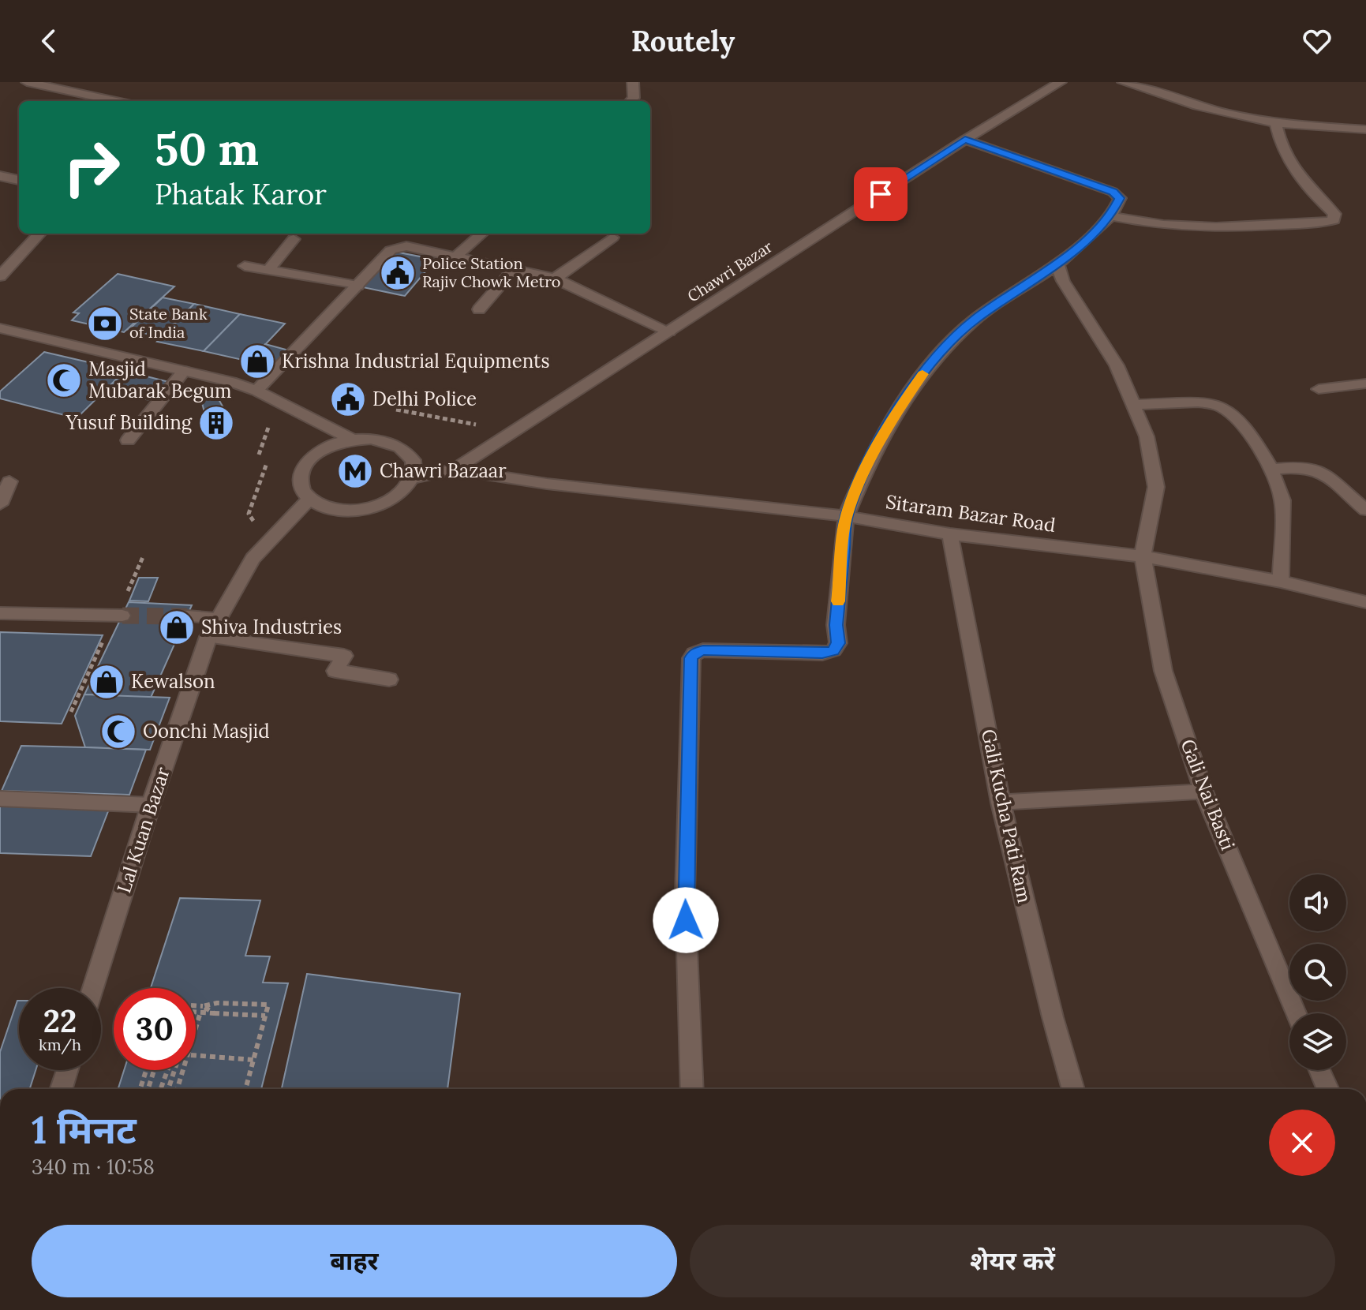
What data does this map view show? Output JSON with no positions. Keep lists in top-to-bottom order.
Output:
{
  "streets": {
    "street": [
      "Chawri Bazar",
      "Sitaram Bazar Road",
      "Gali Nai Basti",
      "Gali Kucha Pati Ram",
      "Lal Kuan Bazar"
    ]
  },
  "crossings": [
    ["Chawri Bazar", "Sitaram Bazar Road"],
    ["Chawri Bazar", "Lal Kuan Bazar"],
    ["Sitaram Bazar Road", "Gali Nai Basti"],
    ["Sitaram Bazar Road", "Gali Kucha Pati Ram"]
  ],
  "places": {
    "public building": ["Police Station Rajiv Chowk Metro", "Delhi Police"],
    "bank": ["State Bank of India"],
    "shop": ["Krishna Industrial Equipments", "Shiva Industries", "Kewalson"],
    "mosque": ["Masjid Mubarak Begum", "Oonchi Masjid"],
    "building": ["Yusuf Building"],
    "metro station": ["Chawri Bazaar"]
  },
  "page": {
    "header": "Routely",
    "turn": ["50 m", "Phatak Karor"],
    "speed": "22 km/h",
    "limit": "30",
    "heading": ["1 मिनट", "340 m · 10:58"],
    "buttons": ["बाहर", "शेयर करें"]
  }
}
